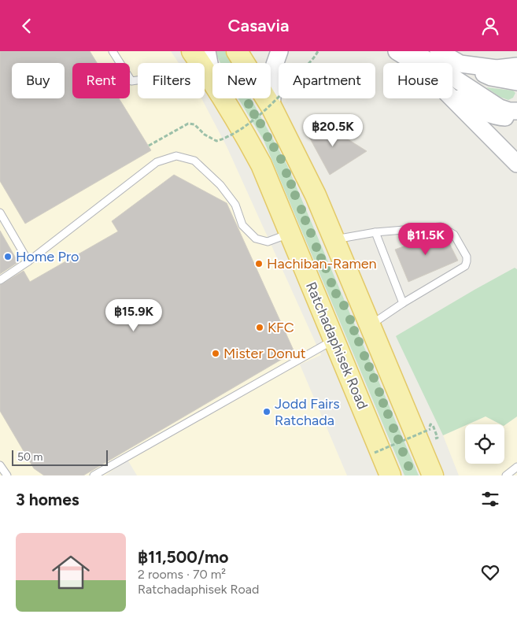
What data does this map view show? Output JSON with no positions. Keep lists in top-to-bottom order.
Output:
{
  "streets": {
    "main road": ["Ratchadaphisek Road"]
  },
  "places": [
    "Home Pro",
    "Hachiban-Ramen",
    "KFC",
    "Mister Donut",
    "Jodd Fairs Ratchada"
  ],
  "scale_bar": "50 m",
  "page": {
    "header": "Casavia",
    "chip": [
      "Buy",
      "Rent",
      "Filters",
      "New",
      "Apartment",
      "House"
    ],
    "price": ["฿20.5K", "฿11.5K", "฿15.9K"],
    "scale": "50 m",
    "heading": "3 homes",
    "list": [
      {
        "name": "฿11,500/mo",
        "note": "2 rooms · 70 m² · Ratchadaphisek Road"
      }
    ]
  }
}
